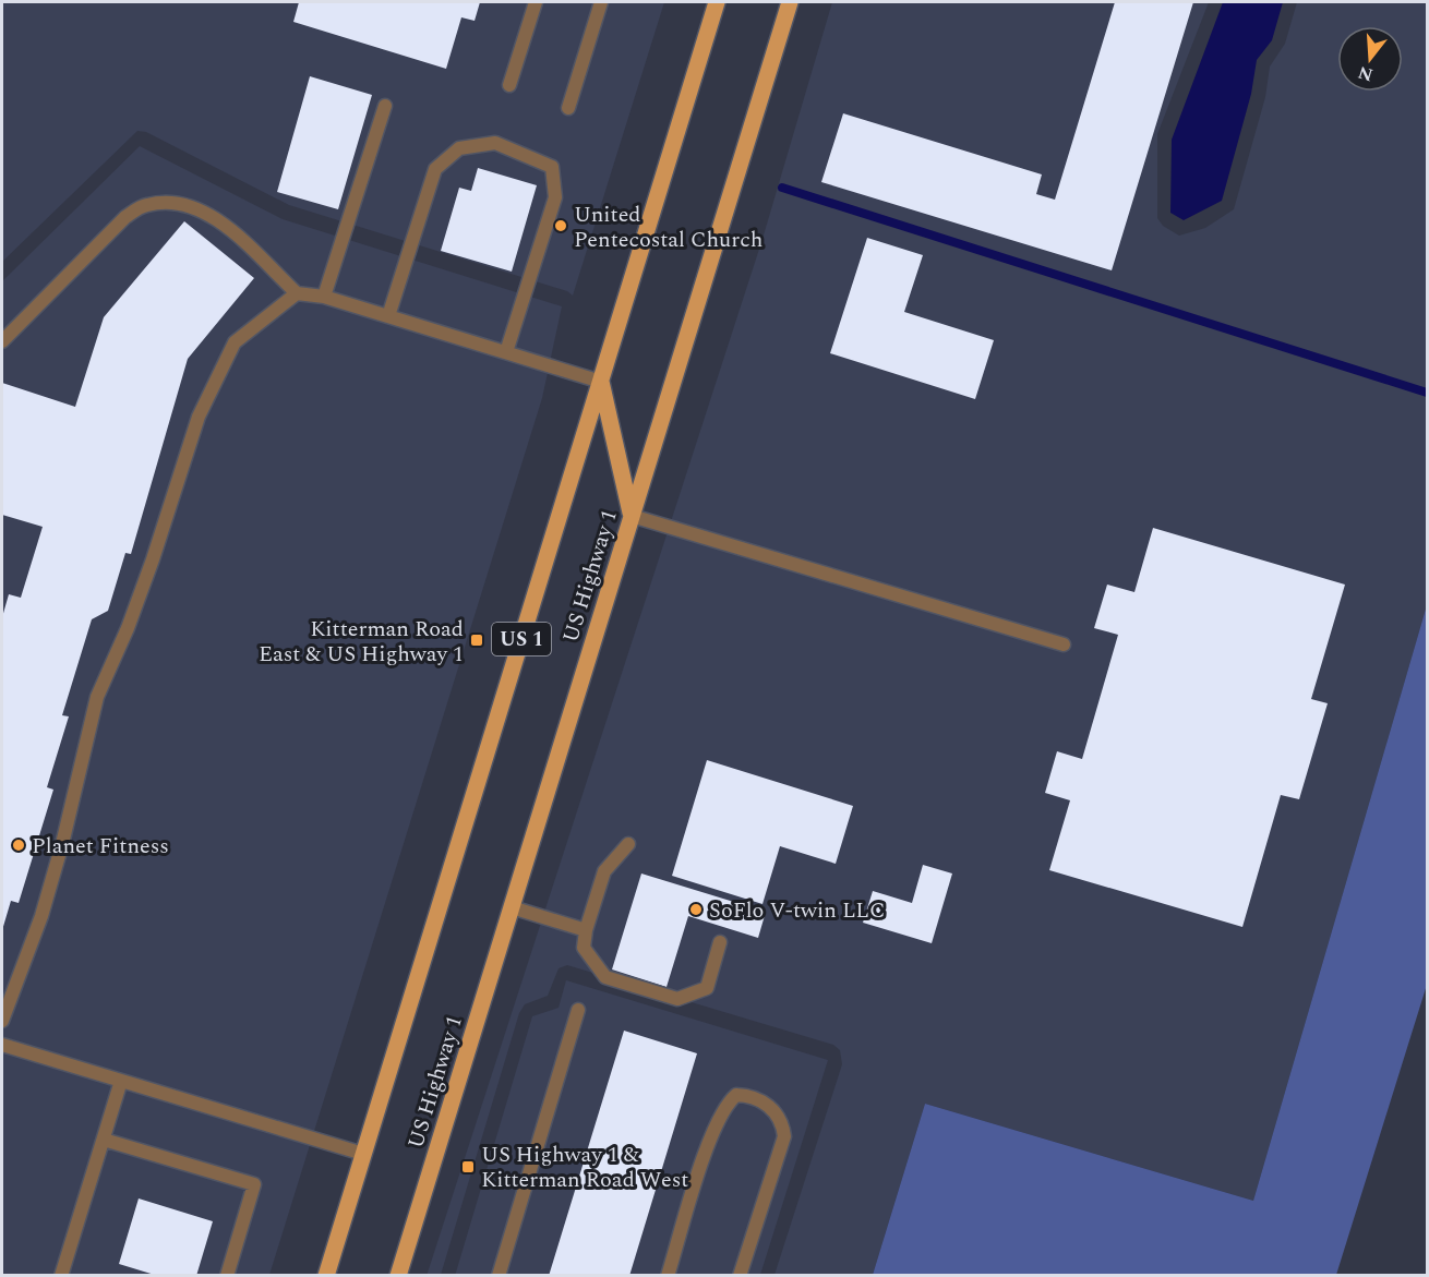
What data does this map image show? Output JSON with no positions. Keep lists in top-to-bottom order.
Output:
{
  "streets": {
    "main road": ["US Highway 1", "US 1"]
  },
  "places": {
    "other": ["United Pentecostal Church", "Planet Fitness", "SoFlo V-twin LLC"],
    "transit": ["Kitterman Road East & US Highway 1", "US Highway 1 & Kitterman Road West"]
  },
  "north": "bottom"
}
